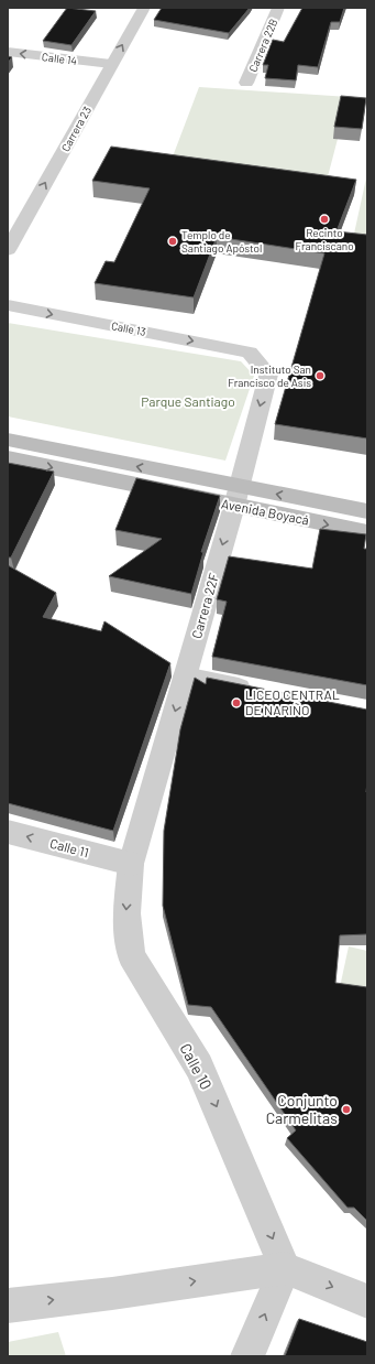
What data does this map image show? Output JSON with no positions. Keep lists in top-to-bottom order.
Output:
{
  "streets": {
    "main road": ["Avenida Boyacá"],
    "street": [
      "Carrera 22B",
      "Calle 14",
      "Carrera 23",
      "Calle 13",
      "Carrera 22F",
      "Calle 11",
      "Calle 10"
    ]
  },
  "crossings": [
    ["Calle 14", "Carrera 23"],
    ["Calle 13", "Carrera 22F"],
    ["Avenida Boyacá", "Carrera 22F"],
    ["Carrera 22F", "Calle 11"],
    ["Carrera 22F", "Calle 10"],
    ["Calle 11", "Calle 10"]
  ],
  "one_way": [
    "Calle 14",
    "Carrera 23",
    "Calle 13",
    "Carrera 22F",
    "Calle 11",
    "Calle 10"
  ],
  "parks": ["Parque Santiago"],
  "places": [
    "Recinto Franciscano",
    "Templo de Santiago Apóstol",
    "Instituto San Francisco de Asis",
    "LICEO CENTRAL DE NARIÑO",
    "Conjunto Carmelitas"
  ]
}
